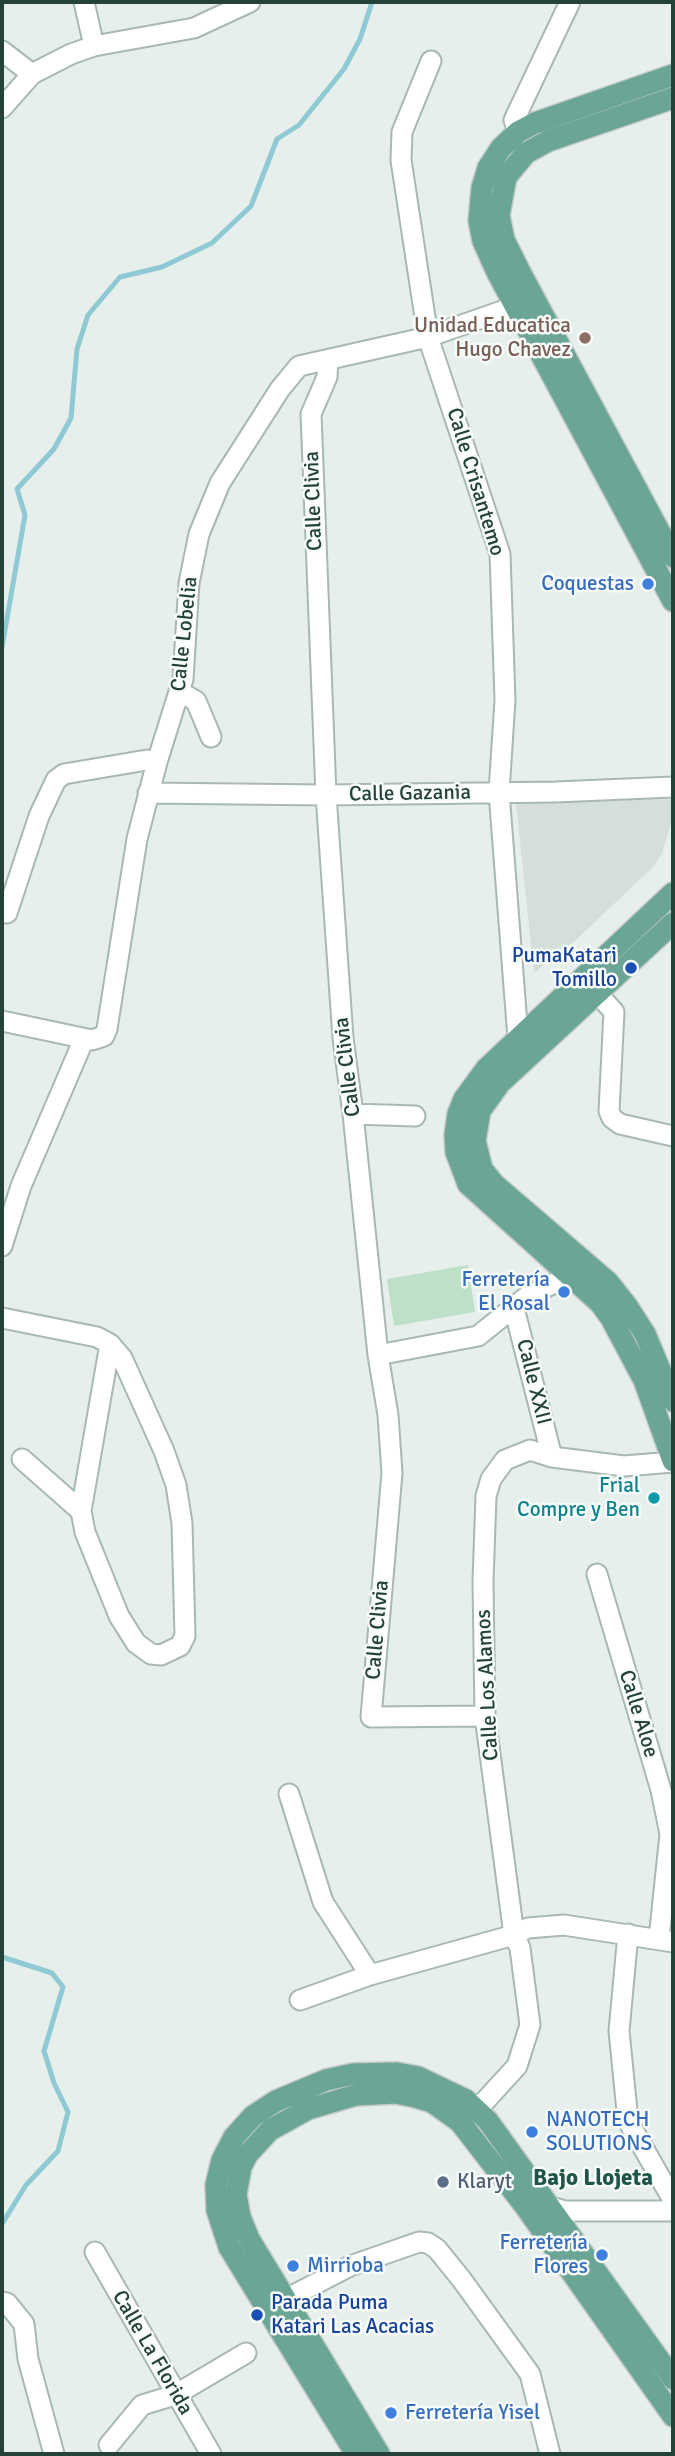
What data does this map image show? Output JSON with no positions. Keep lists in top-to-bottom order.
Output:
{
  "streets": {
    "street": [
      "Calle Crisantemo",
      "Calle Clivia",
      "Calle Lobelia",
      "Calle Gazania",
      "Calle XXII",
      "Calle Los Alamos",
      "Calle Aloe",
      "Calle La Florida"
    ]
  },
  "crossings": [
    ["Calle Crisantemo", "Calle Lobelia"],
    ["Calle Crisantemo", "Calle Gazania"],
    ["Calle Clivia", "Calle Lobelia"],
    ["Calle Clivia", "Calle Gazania"],
    ["Calle Clivia", "Calle Los Alamos"],
    ["Calle Lobelia", "Calle Gazania"],
    ["Calle XXII", "Calle Los Alamos"]
  ],
  "districts": ["Bajo Llojeta"],
  "places": [
    "Unidad Educatica Hugo Chavez",
    "Coquestas",
    "PumaKatari Tomillo",
    "Ferretería El Rosal",
    "Frial Compre y Ben",
    "NANOTECH SOLUTIONS",
    "Klaryt",
    "Ferretería Flores",
    "Mirrioba",
    "Parada Puma Katari Las Acacias",
    "Ferretería Yisel"
  ]
}
